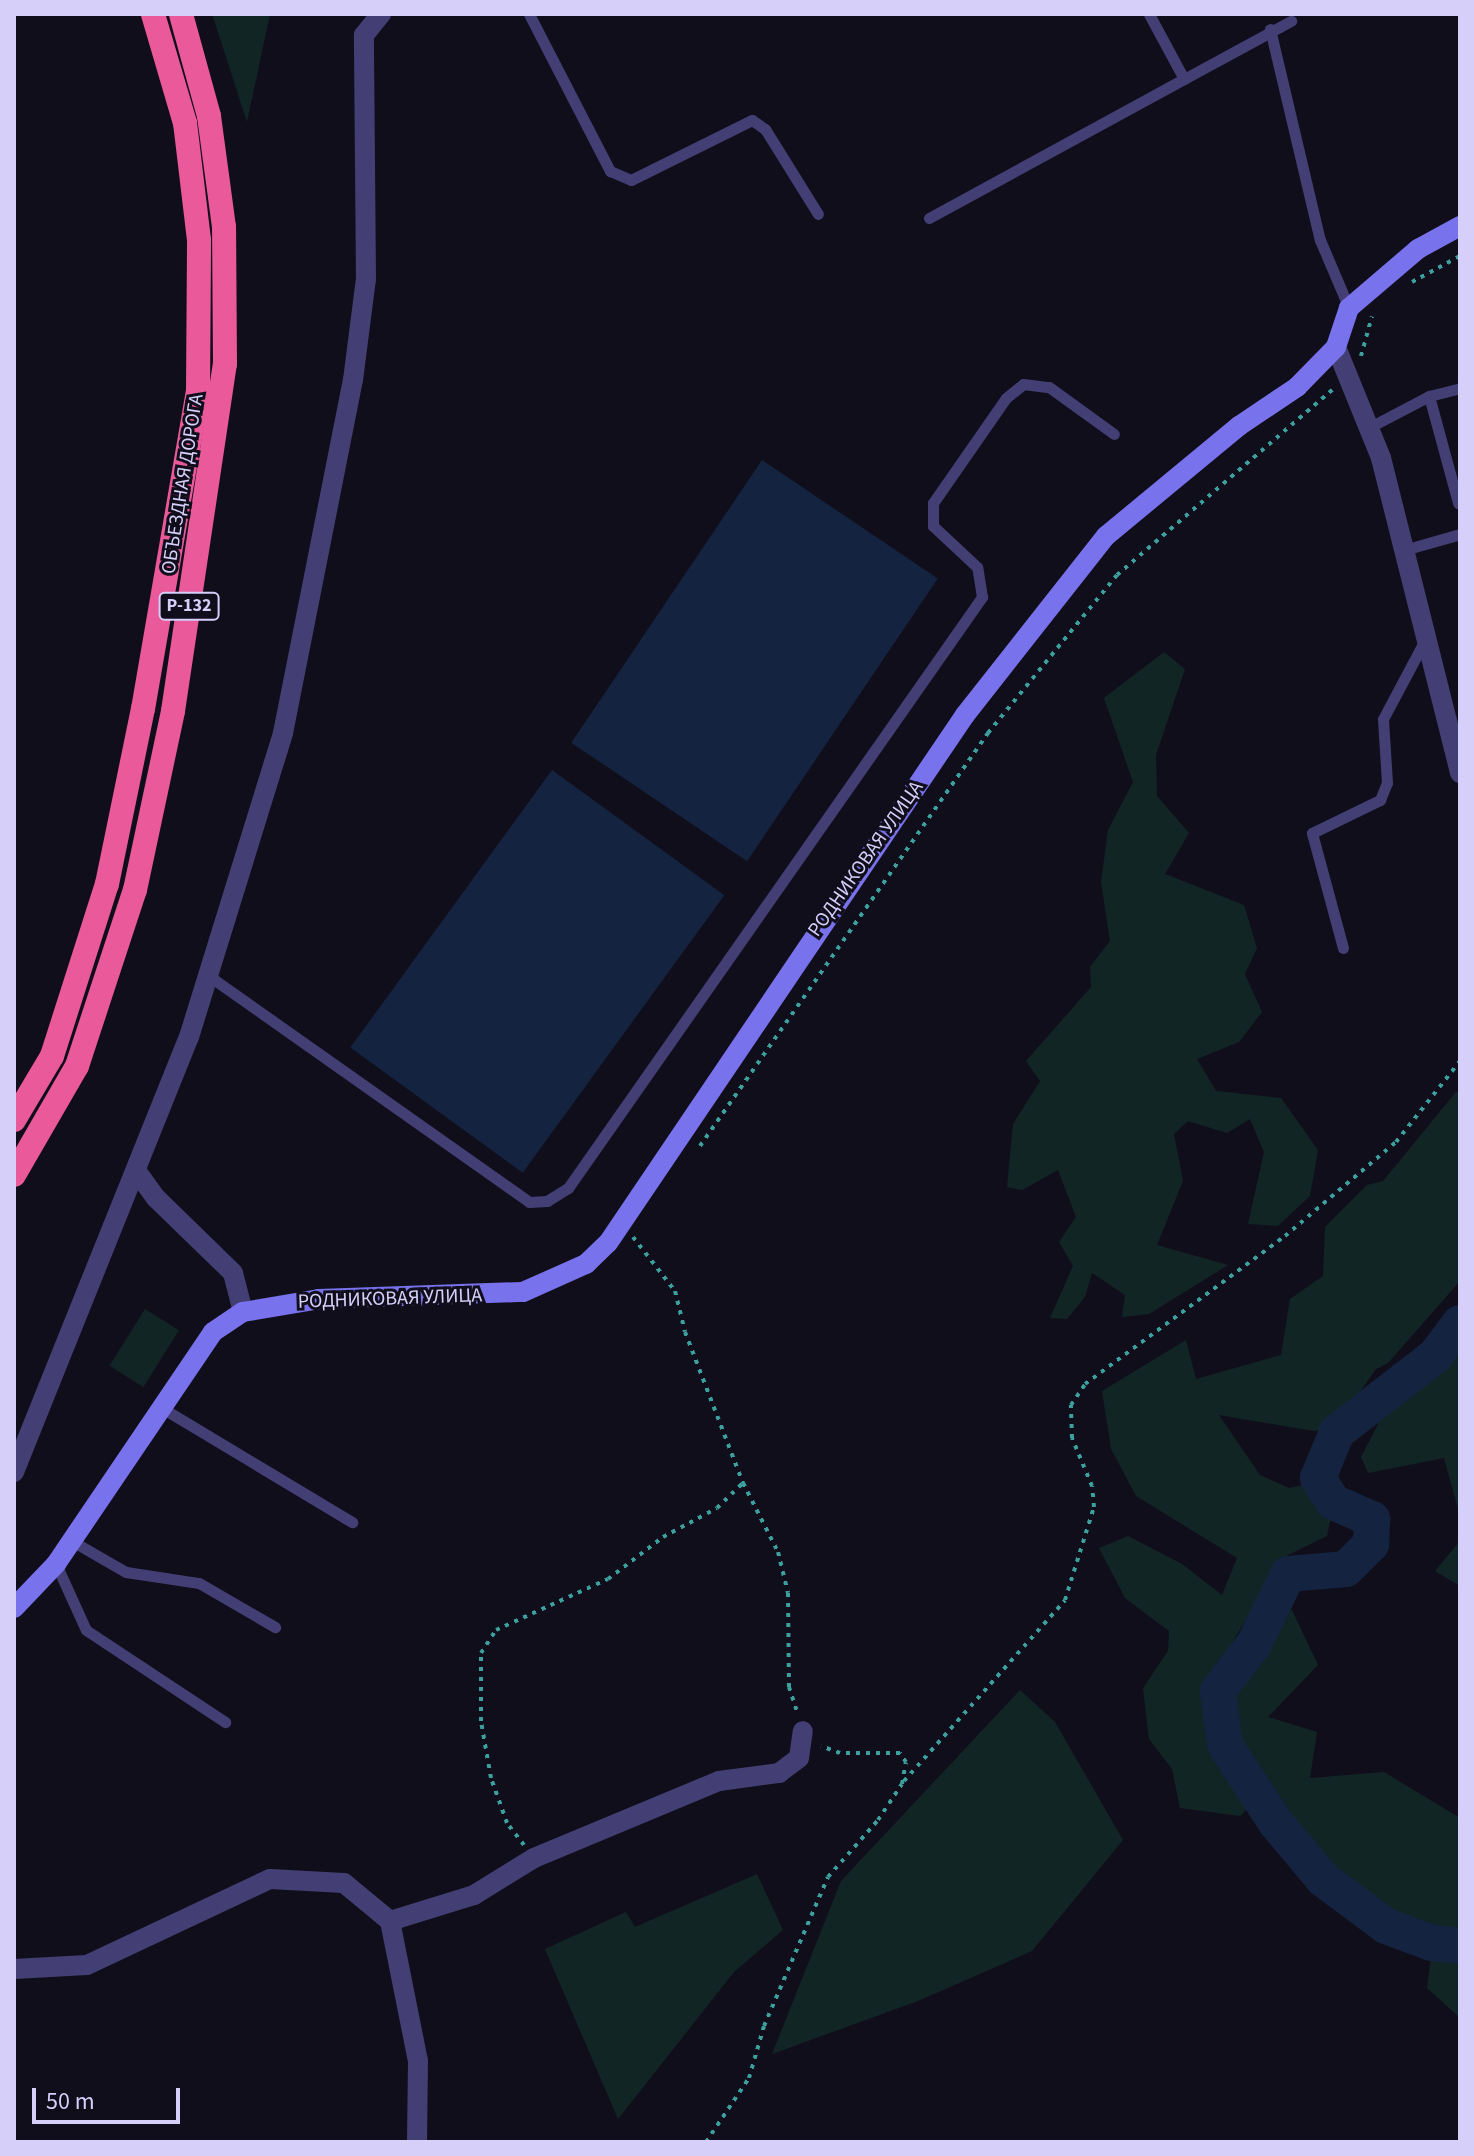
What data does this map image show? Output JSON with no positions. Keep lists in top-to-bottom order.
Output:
{
  "streets": {
    "highway": ["ОБЪЕЗДНАЯ ДОРОГА", "Р-132"],
    "street": ["РОДНИКОВАЯ УЛИЦА"]
  },
  "scale_bar": "50 m"
}
